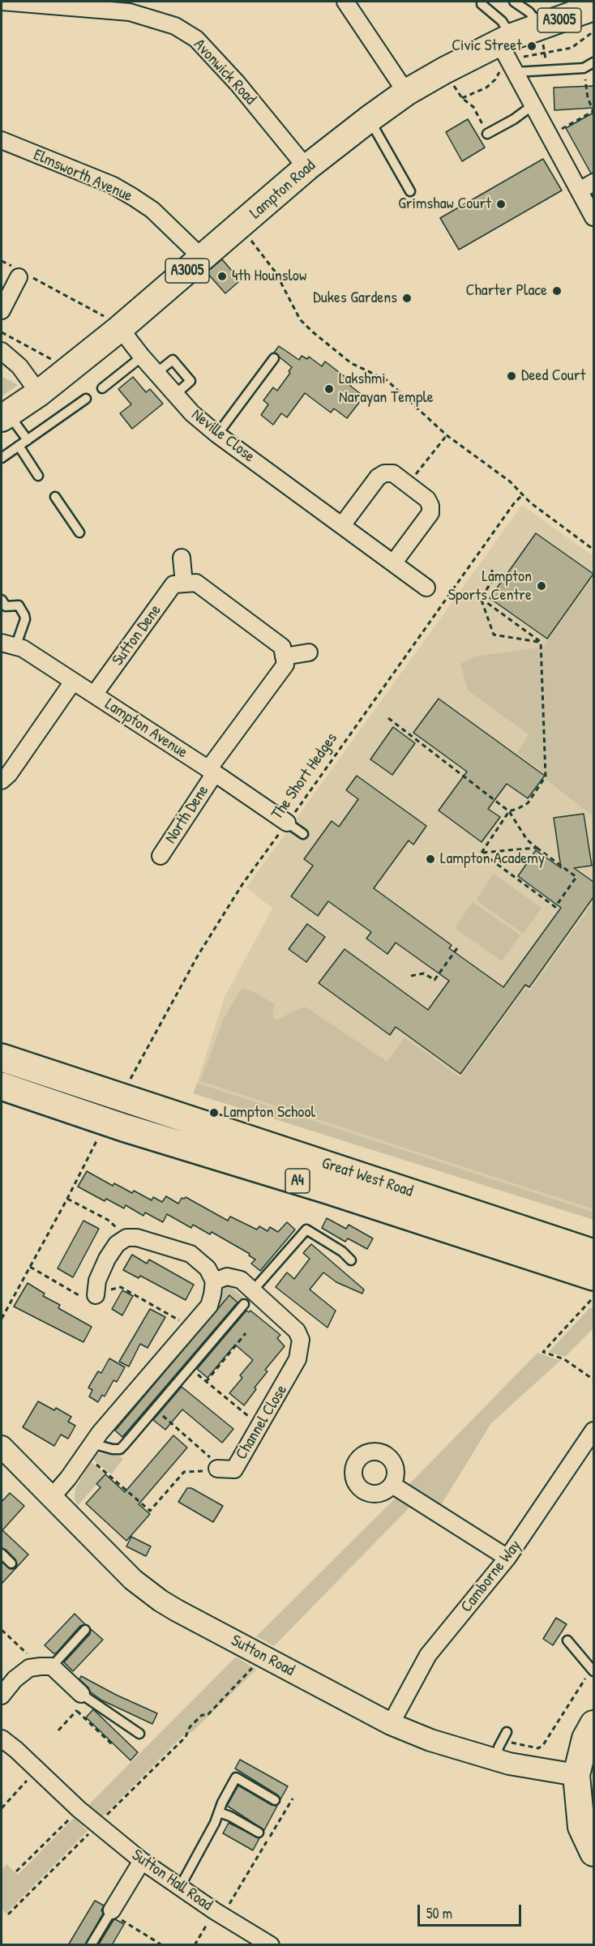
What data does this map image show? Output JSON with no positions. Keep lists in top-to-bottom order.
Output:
{
  "streets": {
    "highway": ["Great West Road", "A4"],
    "main road": ["A3005", "Lampton Road"],
    "street": [
      "Avonwick Road",
      "Elmsworth Avenue",
      "Neville Close",
      "Sutton Dene",
      "Lampton Avenue",
      "North Dene",
      "Channel Close",
      "Camborne Way",
      "Sutton Road",
      "Sutton Hall Road"
    ],
    "path": ["The Short Hedges"]
  },
  "crossings": [
    ["Avonwick Road", "Lampton Road"],
    ["Elmsworth Avenue", "Lampton Road"],
    ["Lampton Road", "Neville Close"],
    ["Sutton Dene", "Lampton Avenue"],
    ["Lampton Avenue", "The Short Hedges"],
    ["Lampton Avenue", "North Dene"],
    ["Camborne Way", "Sutton Road"]
  ],
  "places": [
    "Civic Street",
    "Grimshaw Court",
    "4th Hounslow",
    "Charter Place",
    "Dukes Gardens",
    "Deed Court",
    "Lakshmi Narayan Temple",
    "Lampton Sports Centre",
    "Lampton Academy",
    "Lampton School"
  ],
  "scale_bar": "50 m"
}
